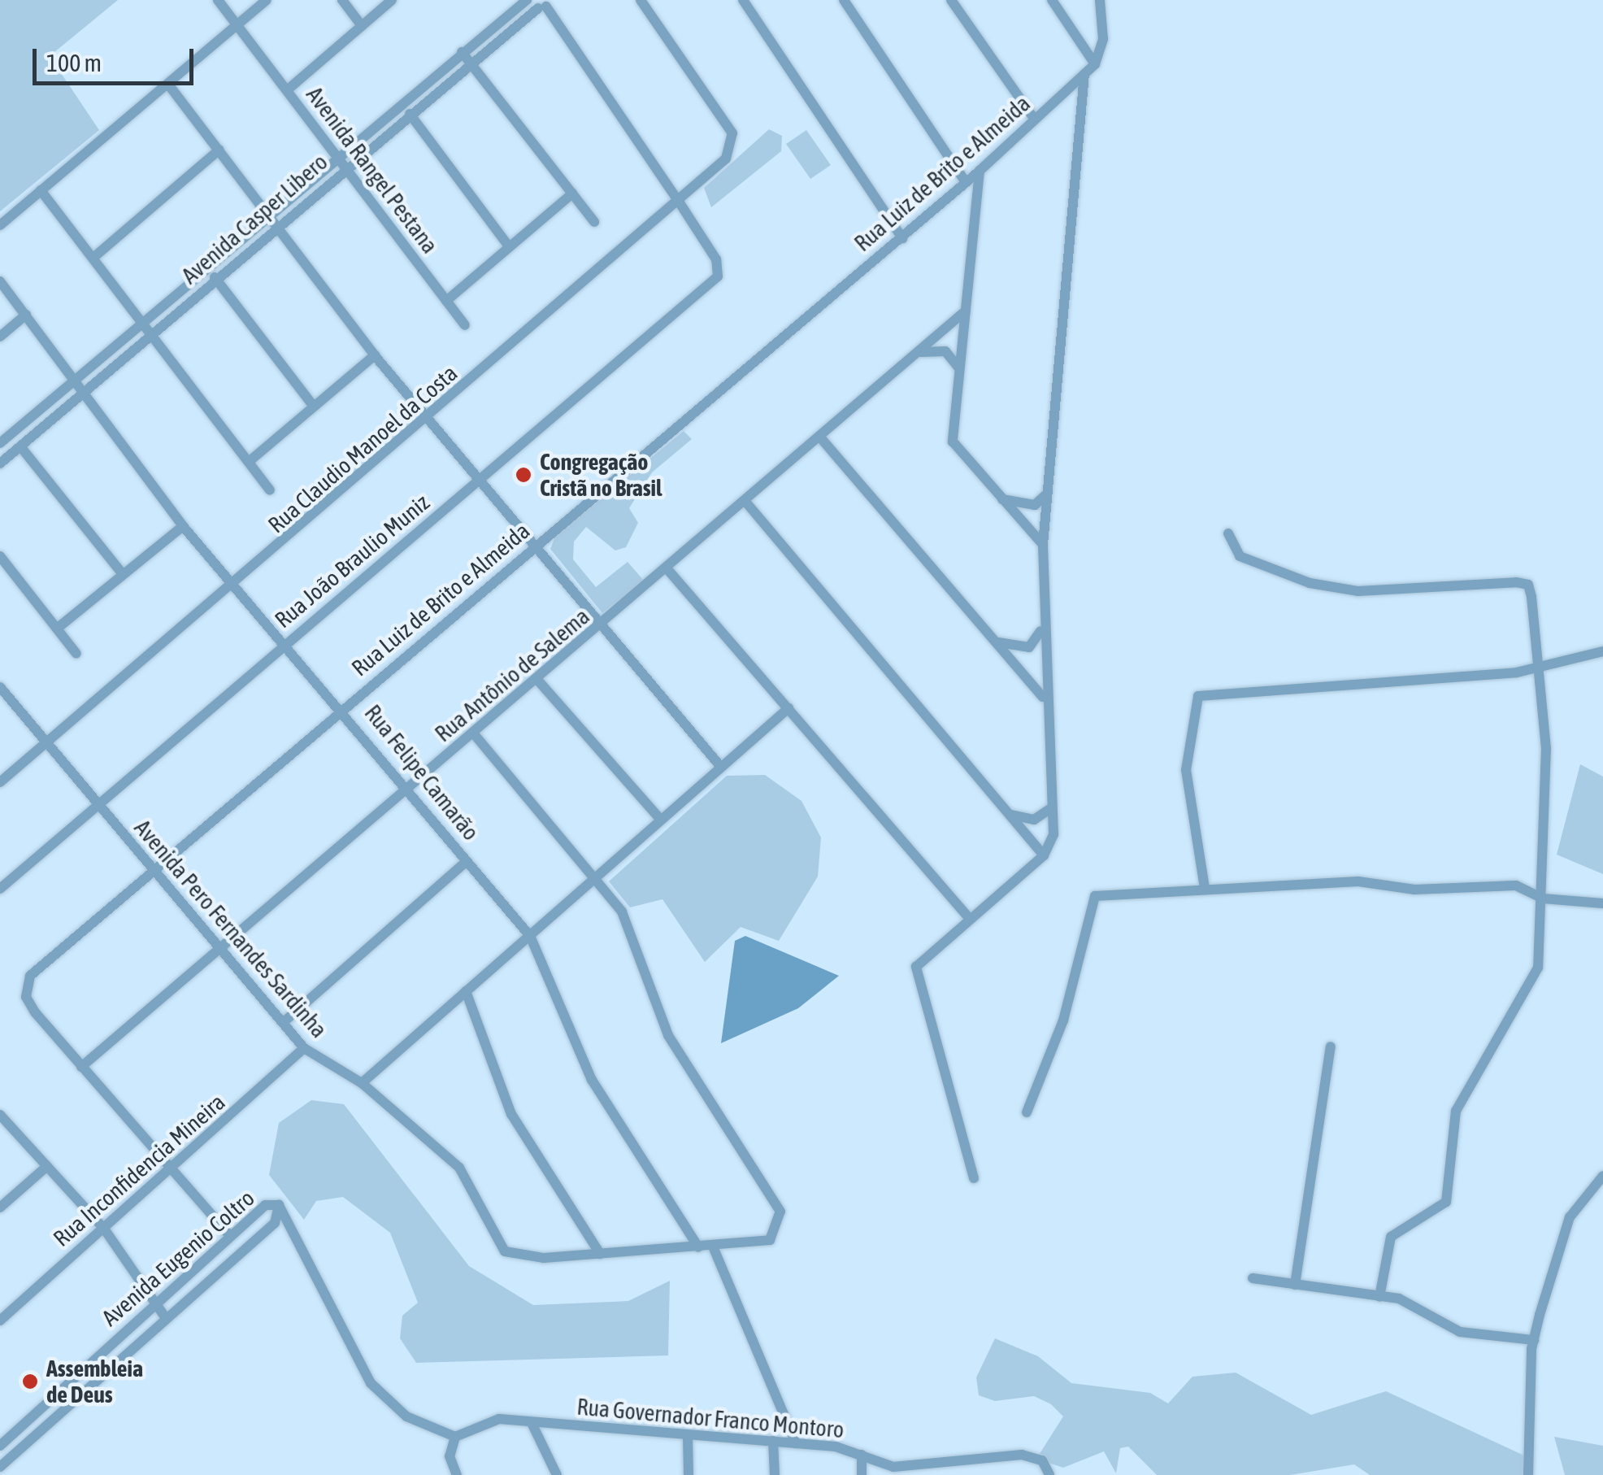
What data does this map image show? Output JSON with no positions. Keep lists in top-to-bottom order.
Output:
{
  "streets": {
    "street": [
      "Avenida Rangel Pestana",
      "Rua Luiz de Brito e Almeida",
      "Avenida Casper Libero",
      "Rua Claudio Manoel da Costa",
      "Rua João Braulio Muniz",
      "Rua Antônio de Salema",
      "Rua Felipe Camarão",
      "Avenida Pero Fernandes Sardinha",
      "Rua Inconfidencia Mineira",
      "Avenida Eugenio Coltro",
      "Rua Governador Franco Montoro"
    ]
  },
  "crossings": [
    ["Avenida Rangel Pestana", "Avenida Casper Libero"],
    ["Rua Luiz de Brito e Almeida", "Rua Antônio de Salema"],
    ["Rua Luiz de Brito e Almeida", "Rua Felipe Camarão"],
    ["Rua Luiz de Brito e Almeida", "Avenida Pero Fernandes Sardinha"],
    ["Avenida Casper Libero", "Rua Felipe Camarão"],
    ["Rua Claudio Manoel da Costa", "Rua João Braulio Muniz"],
    ["Rua Claudio Manoel da Costa", "Rua Felipe Camarão"],
    ["Rua Claudio Manoel da Costa", "Avenida Pero Fernandes Sardinha"],
    ["Rua João Braulio Muniz", "Rua Felipe Camarão"],
    ["Rua João Braulio Muniz", "Avenida Pero Fernandes Sardinha"],
    ["Rua Antônio de Salema", "Rua Felipe Camarão"],
    ["Rua Antônio de Salema", "Avenida Pero Fernandes Sardinha"],
    ["Avenida Pero Fernandes Sardinha", "Rua Inconfidencia Mineira"]
  ],
  "places": ["Congregação Cristã no Brasil", "Assembleia de Deus"],
  "scale_bar": "100 m"
}
